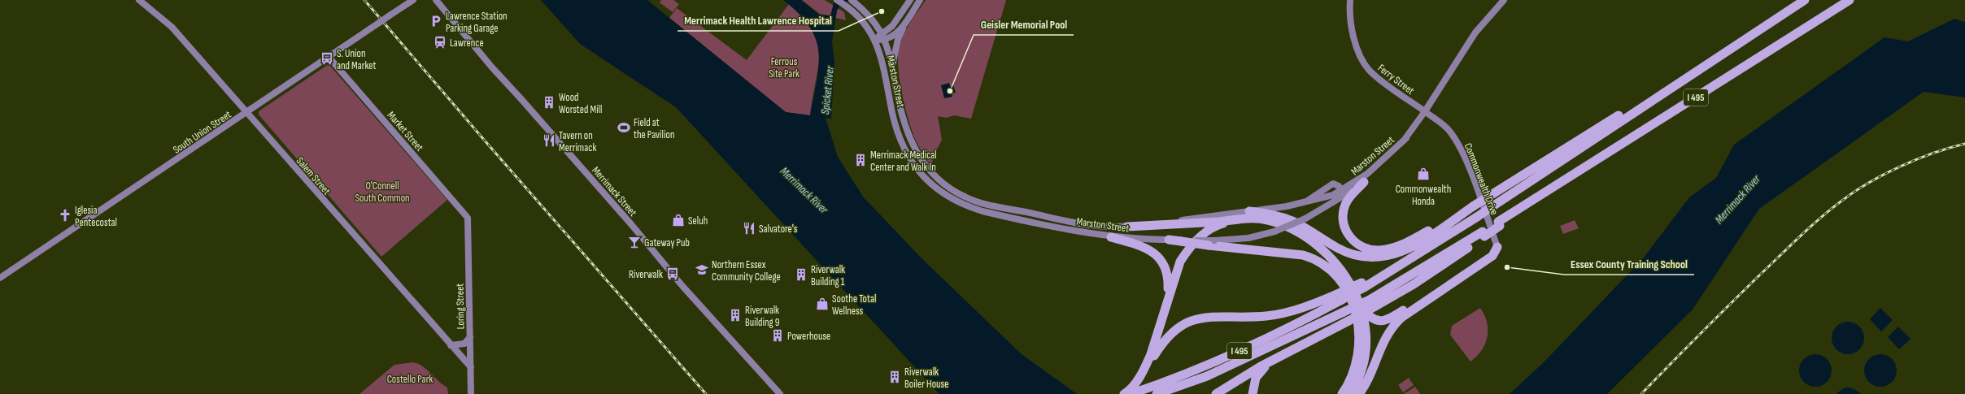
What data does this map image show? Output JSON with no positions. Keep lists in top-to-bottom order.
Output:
{
  "streets": {
    "highway": ["I 495"],
    "main road": [
      "Ferry Street",
      "Marston Street",
      "Market Street",
      "South Union Street",
      "Salem Street",
      "Commonwealth Drive",
      "Merrimack Street",
      "Loring Street"
    ]
  },
  "crossings": [
    ["Ferry Street", "Marston Street"],
    ["Ferry Street", "Commonwealth Drive"],
    ["Marston Street", "Commonwealth Drive"],
    ["Market Street", "South Union Street"],
    ["Market Street", "Loring Street"],
    ["South Union Street", "Salem Street"],
    ["Salem Street", "Loring Street"]
  ],
  "water": ["Spicket River", "Merrimack River"],
  "parks": ["Ferrous Site Park", "O'Connell South Common", "Costello Park"],
  "places": {
    "other": ["Merrimack Health Lawrence Hospital", "Geisler Memorial Pool", "Essex County Training School"],
    "parking": ["Lawrence Station Parking Garage"],
    "station": ["Lawrence"],
    "bus stop": ["S. Union and Market", "Riverwalk"],
    "building": [
      "Wood Worsted Mill",
      "Merrimack Medical Center and Walk In",
      "Riverwalk Building 1",
      "Riverwalk Building 9",
      "Powerhouse",
      "Riverwalk Boiler House"
    ],
    "sports": ["Field at the Pavilion"],
    "restaurant": ["Tavern on Merrimack", "Salvatore's"],
    "shop": ["Commonwealth Honda", "Seluh", "Soothe Total Wellness"],
    "church": ["Iglesia Pentecostal"],
    "bar": ["Gateway Pub"],
    "school or university": ["Northern Essex Community College"]
  }
}
